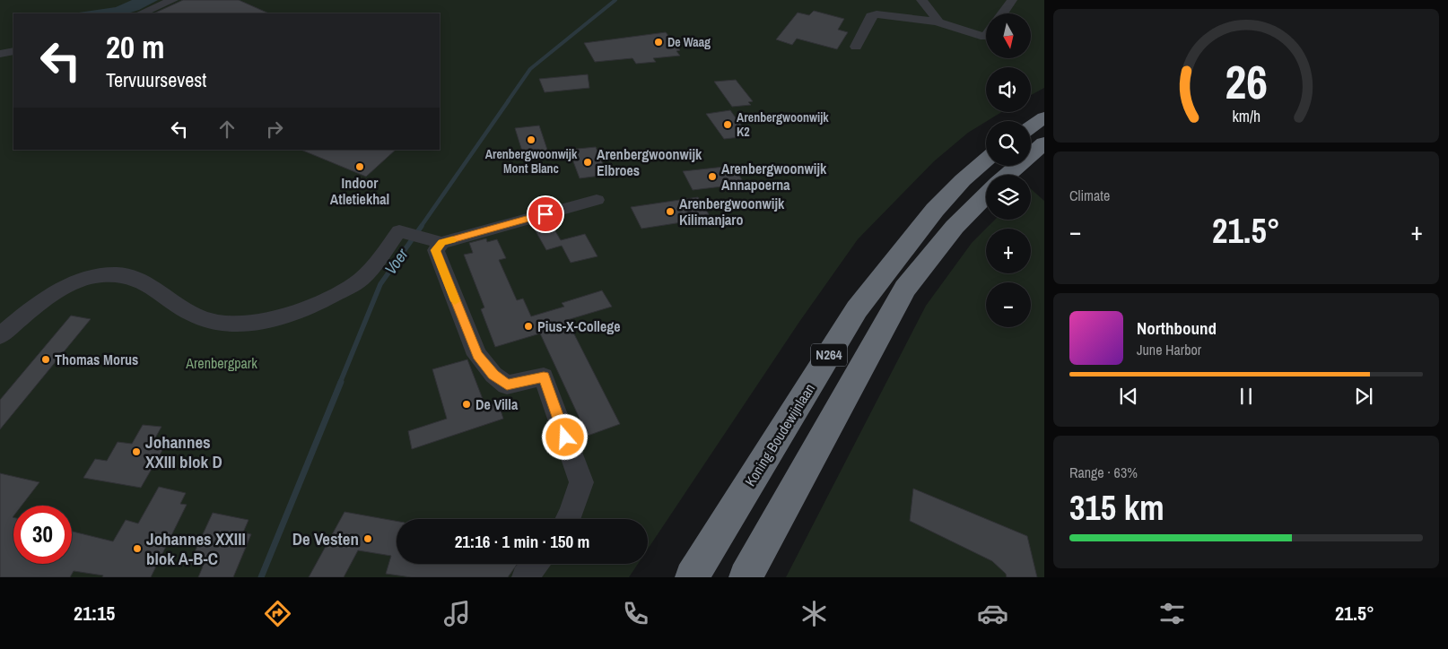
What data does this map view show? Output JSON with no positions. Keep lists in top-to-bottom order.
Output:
{
  "streets": {
    "highway": ["N264", "Koning Boudewijnlaan"]
  },
  "water": ["Voer"],
  "parks": ["Arenbergpark"],
  "places": [
    "De Waag",
    "Arenbergwoonwijk K2",
    "Arenbergwoonwijk Mont Blanc",
    "Arenbergwoonwijk Elbroes",
    "Indoor Atletiekhal",
    "Arenbergwoonwijk Annapoerna",
    "Arenbergwoonwijk Kilimanjaro",
    "Pius-X-College",
    "Thomas Morus",
    "De Villa",
    "Johannes XXIII blok D",
    "De Vesten",
    "Johannes XXIII blok A-B-C"
  ],
  "north": "bottom",
  "page": {
    "map_buttons": ["+", "−"],
    "turn": ["20 m", "Tervuursevest"],
    "tile": [
      "Climate",
      ["Range · 63%", "315 km"]
    ],
    "heat": ["−", "21.5°", "+"],
    "song": ["Northbound", "June Harbor"],
    "limit": "30",
    "trip": "21:16 · 1 min · 150 m",
    "tabs": ["21:15", "21.5°"],
    "gauge": ["26", "km/h"]
  }
}
